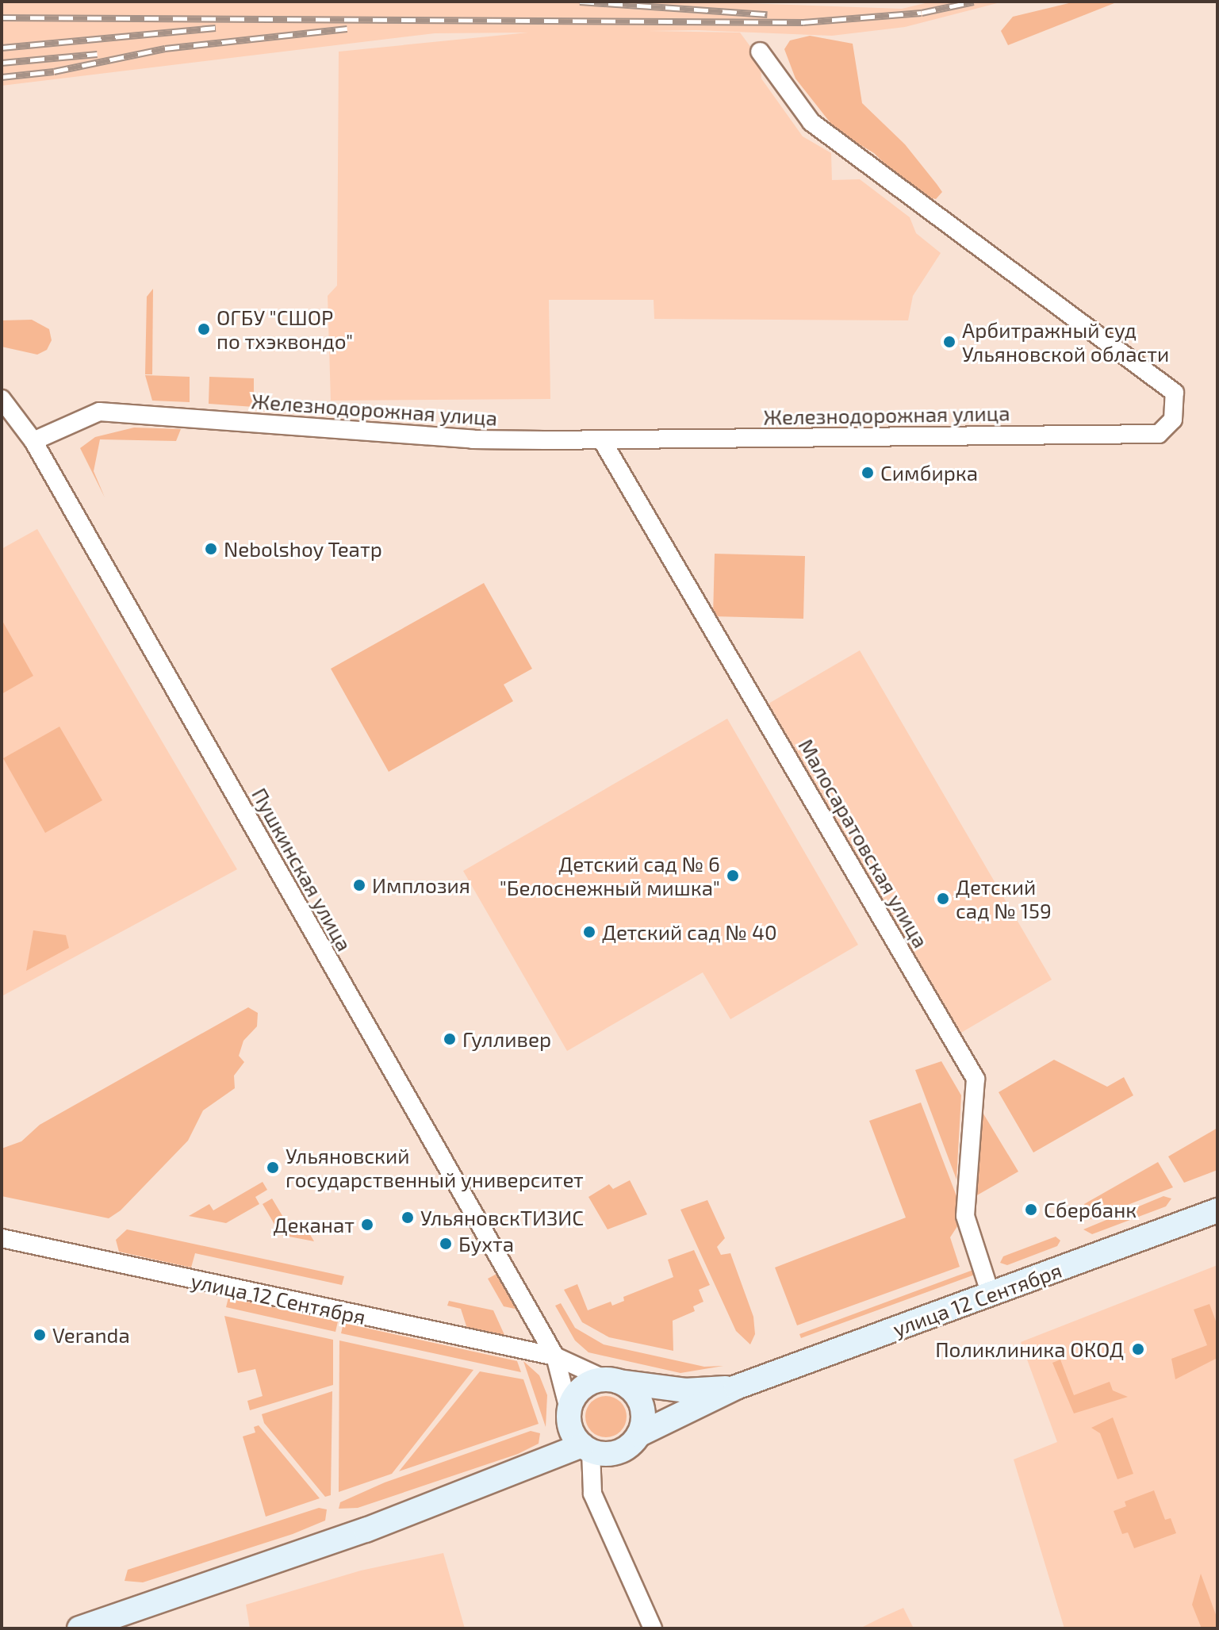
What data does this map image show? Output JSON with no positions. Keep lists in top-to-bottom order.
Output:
{
  "streets": {
    "main road": ["улица 12 Сентября"],
    "street": ["Железнодорожная улица", "Малосаратовская улица", "Пушкинская улица"]
  },
  "crossings": [
    ["Железнодорожная улица", "Малосаратовская улица"],
    ["Железнодорожная улица", "Пушкинская улица"],
    ["Малосаратовская улица", "улица 12 Сентября"],
    ["Пушкинская улица", "улица 12 Сентября"]
  ],
  "places": [
    "ОГБУ \"СШОР по тхэквондо\"",
    "Арбитражный суд Ульяновской области",
    "Симбирка",
    "Nebolshoy Театр",
    "Детский сад № 6 \"Белоснежный мишка\"",
    "Имплозия",
    "Детский сад № 159",
    "Детский сад № 40",
    "Гулливер",
    "Ульяновский государственный университет",
    "Сбербанк",
    "УльяновскТИЗИС",
    "Деканат",
    "Бухта",
    "Veranda",
    "Поликлиника ОКОД"
  ]
}
